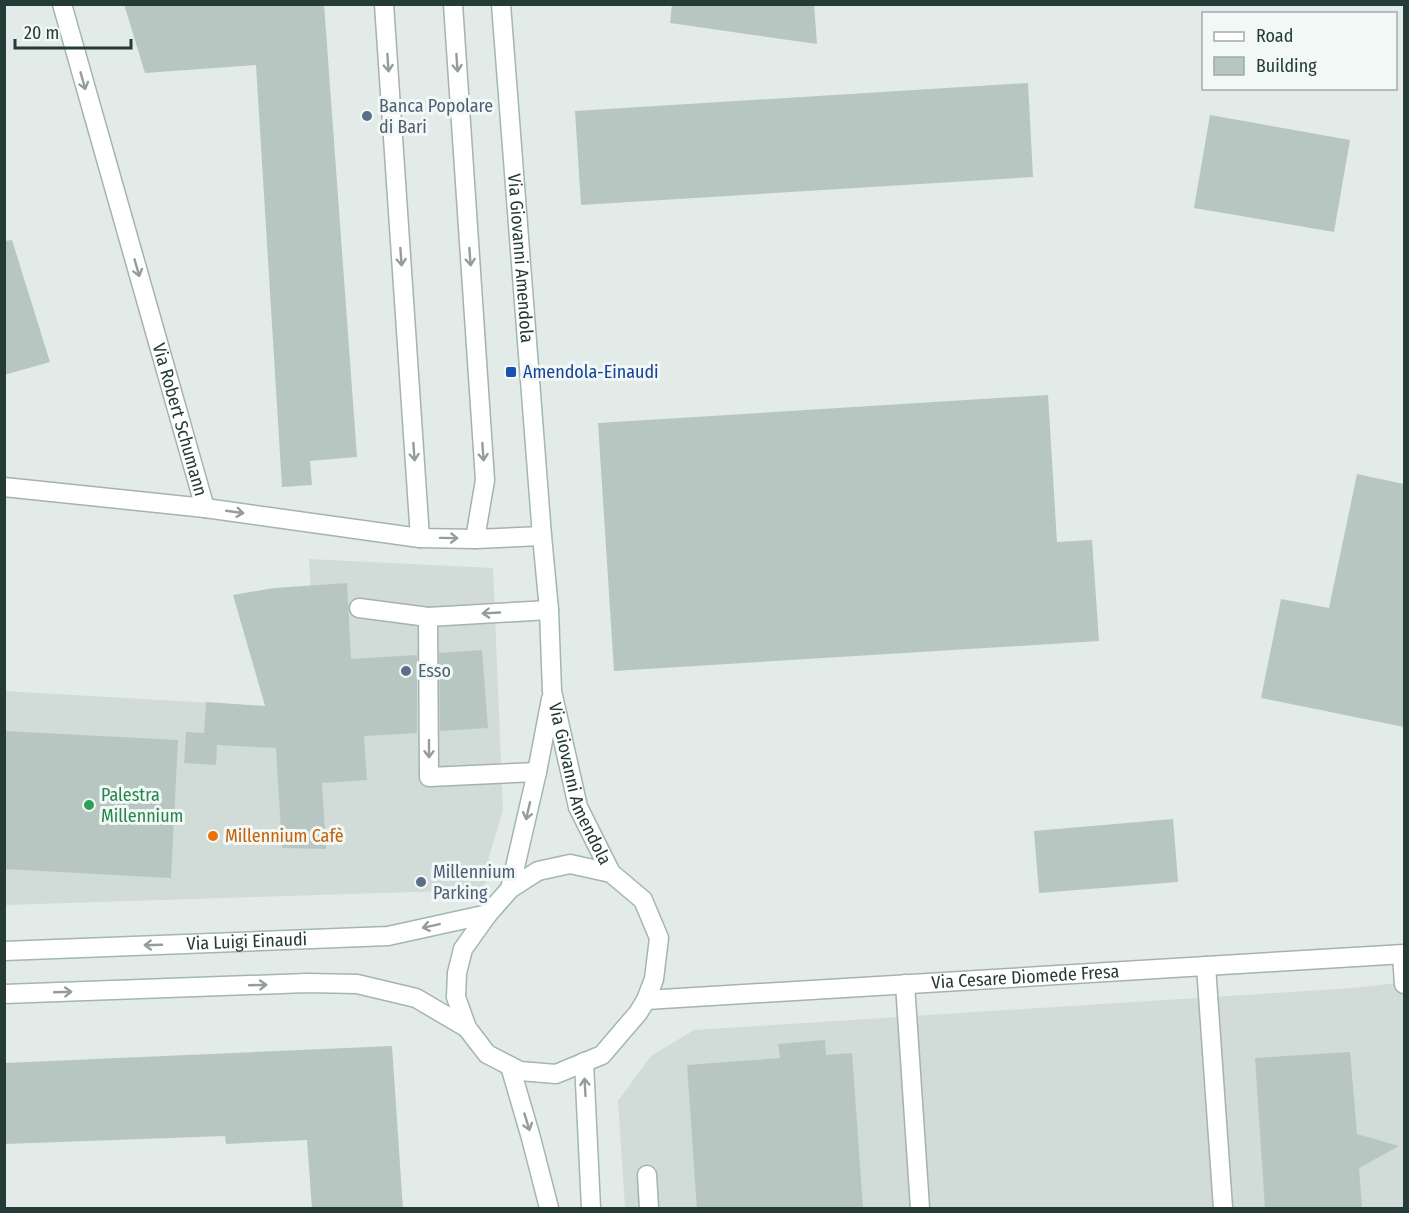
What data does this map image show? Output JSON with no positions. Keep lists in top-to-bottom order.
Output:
{
  "streets": {
    "main road": [
      "Via Giovanni Amendola",
      "Via Robert Schumann",
      "Via Luigi Einaudi",
      "Via Cesare Diomede Fresa"
    ]
  },
  "crossings": [
    ["Via Giovanni Amendola", "Via Robert Schumann"],
    ["Via Giovanni Amendola", "Via Luigi Einaudi"],
    ["Via Giovanni Amendola", "Via Cesare Diomede Fresa"],
    ["Via Luigi Einaudi", "Via Cesare Diomede Fresa"]
  ],
  "one_way": ["Via Robert Schumann"],
  "places": {
    "other": [
      "Banca Popolare di Bari",
      "Esso",
      "Palestra Millennium",
      "Millennium Cafè",
      "Millennium Parking"
    ],
    "transit": ["Amendola-Einaudi"]
  },
  "legend": ["Road", "Building"],
  "scale_bar": "20 m"
}
